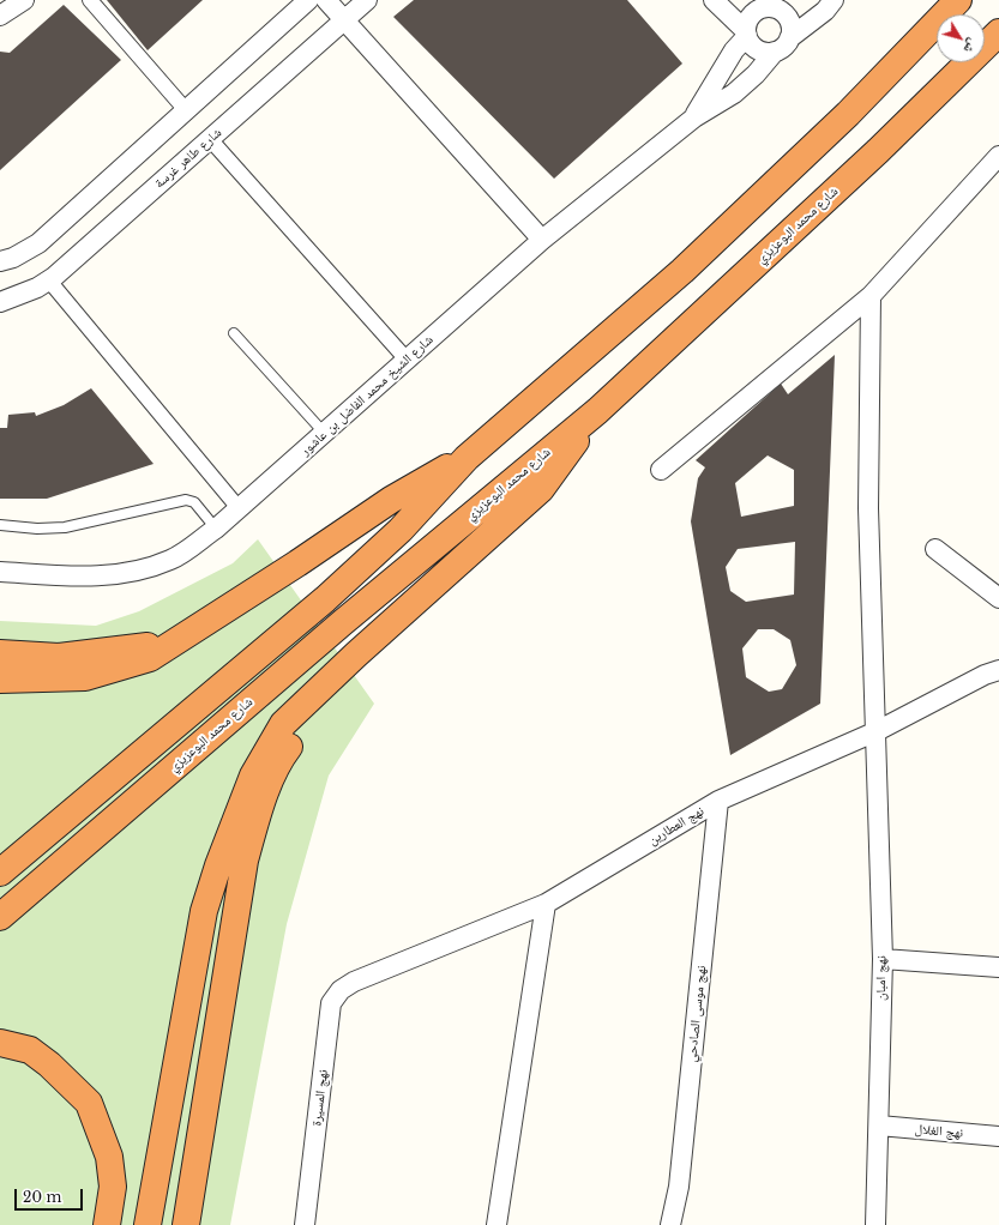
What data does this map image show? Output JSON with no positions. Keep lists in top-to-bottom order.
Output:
{
  "streets": {
    "highway": ["شارع محمد البوعزيزي"],
    "street": [
      "شارع طاهر غرسة",
      "شارع الشيخ محمد الفاضل بن عاشور",
      "نهج العطارين",
      "نهج امبان",
      "نهج موسى الصادحي",
      "نهج المسيرة",
      "نهج الغلال"
    ]
  },
  "crossings": [
    ["نهج العطارين", "نهج امبان"],
    ["نهج العطارين", "نهج موسى الصادحي"],
    ["نهج العطارين", "نهج المسيرة"],
    ["نهج امبان", "نهج الغلال"]
  ],
  "scale_bar": "20 m",
  "north": "bottom right"
}
